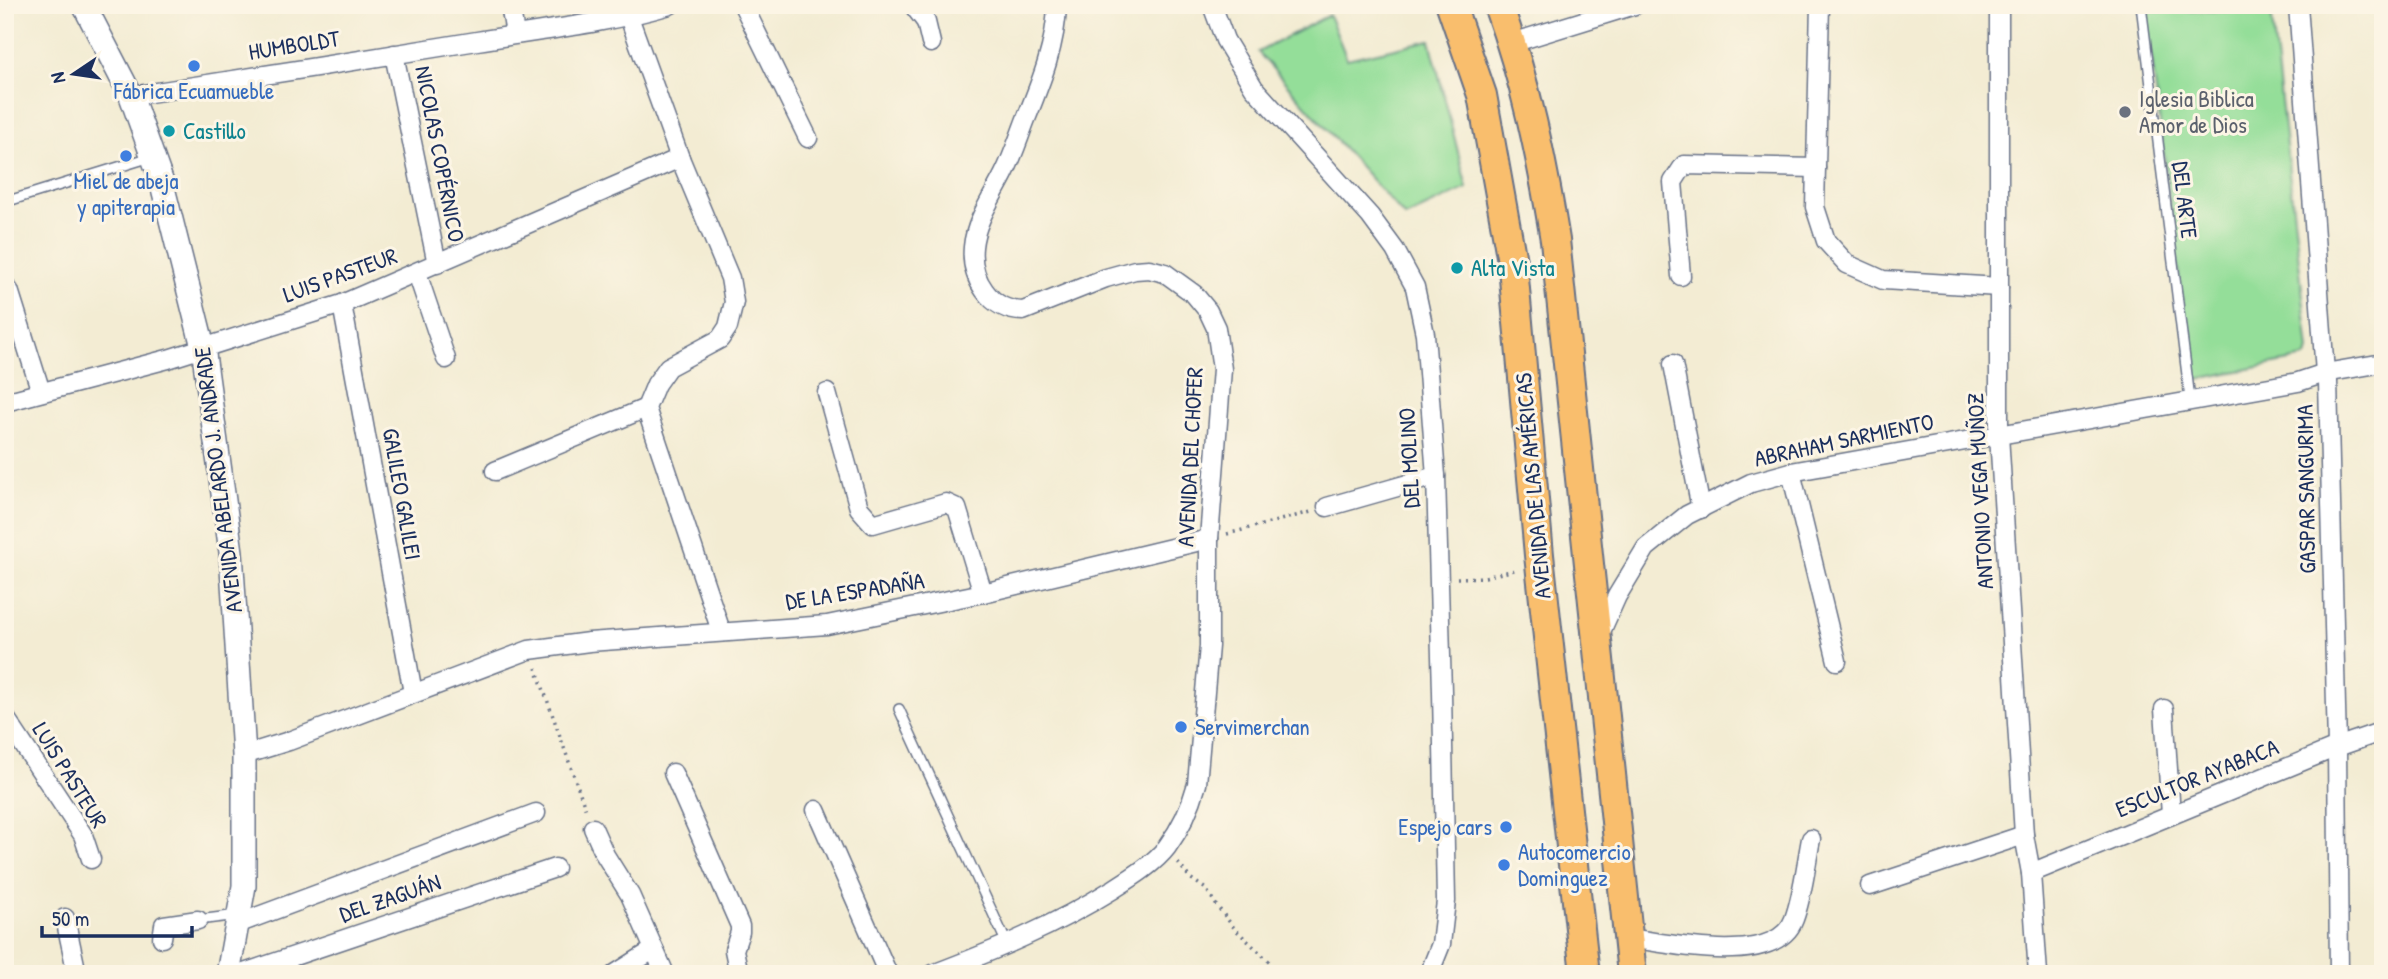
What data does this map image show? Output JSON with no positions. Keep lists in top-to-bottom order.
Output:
{
  "streets": {
    "main road": ["AVENIDA DE LAS AMÉRICAS"],
    "street": [
      "HUMBOLDT",
      "NICOLAS COPÉRNICO",
      "LUIS PASTEUR",
      "ABRAHAM SARMIENTO",
      "AVENIDA DEL CHOFER",
      "DEL MOLINO",
      "AVENIDA ABELARDO J. ANDRADE",
      "GASPAR SANGURIMA",
      "ANTONIO VEGA MUÑOZ",
      "GALILEO GALILEI",
      "DE LA ESPADAÑA",
      "ESCULTOR AYABACA",
      "DEL ZAGUÁN"
    ],
    "lane": ["DEL ARTE"]
  },
  "crossings": [
    ["HUMBOLDT", "NICOLAS COPÉRNICO"],
    ["HUMBOLDT", "AVENIDA ABELARDO J. ANDRADE"],
    ["NICOLAS COPÉRNICO", "LUIS PASTEUR"],
    ["DEL ARTE", "ABRAHAM SARMIENTO"],
    ["LUIS PASTEUR", "AVENIDA ABELARDO J. ANDRADE"],
    ["LUIS PASTEUR", "GALILEO GALILEI"],
    ["ABRAHAM SARMIENTO", "AVENIDA DE LAS AMÉRICAS"],
    ["ABRAHAM SARMIENTO", "GASPAR SANGURIMA"],
    ["ABRAHAM SARMIENTO", "ANTONIO VEGA MUÑOZ"],
    ["AVENIDA DEL CHOFER", "DE LA ESPADAÑA"],
    ["AVENIDA ABELARDO J. ANDRADE", "DE LA ESPADAÑA"],
    ["GASPAR SANGURIMA", "ESCULTOR AYABACA"],
    ["ANTONIO VEGA MUÑOZ", "ESCULTOR AYABACA"],
    ["GALILEO GALILEI", "DE LA ESPADAÑA"]
  ],
  "places": [
    "Fábrica Ecuamueble",
    "Iglesia Biblica Amor de Dios",
    "Castillo",
    "Miel de abeja y apiterapia",
    "Alta Vista",
    "Servimerchan",
    "Espejo cars",
    "Autocomercio Dominguez"
  ],
  "scale_bar": "50 m",
  "north": "left"
}
